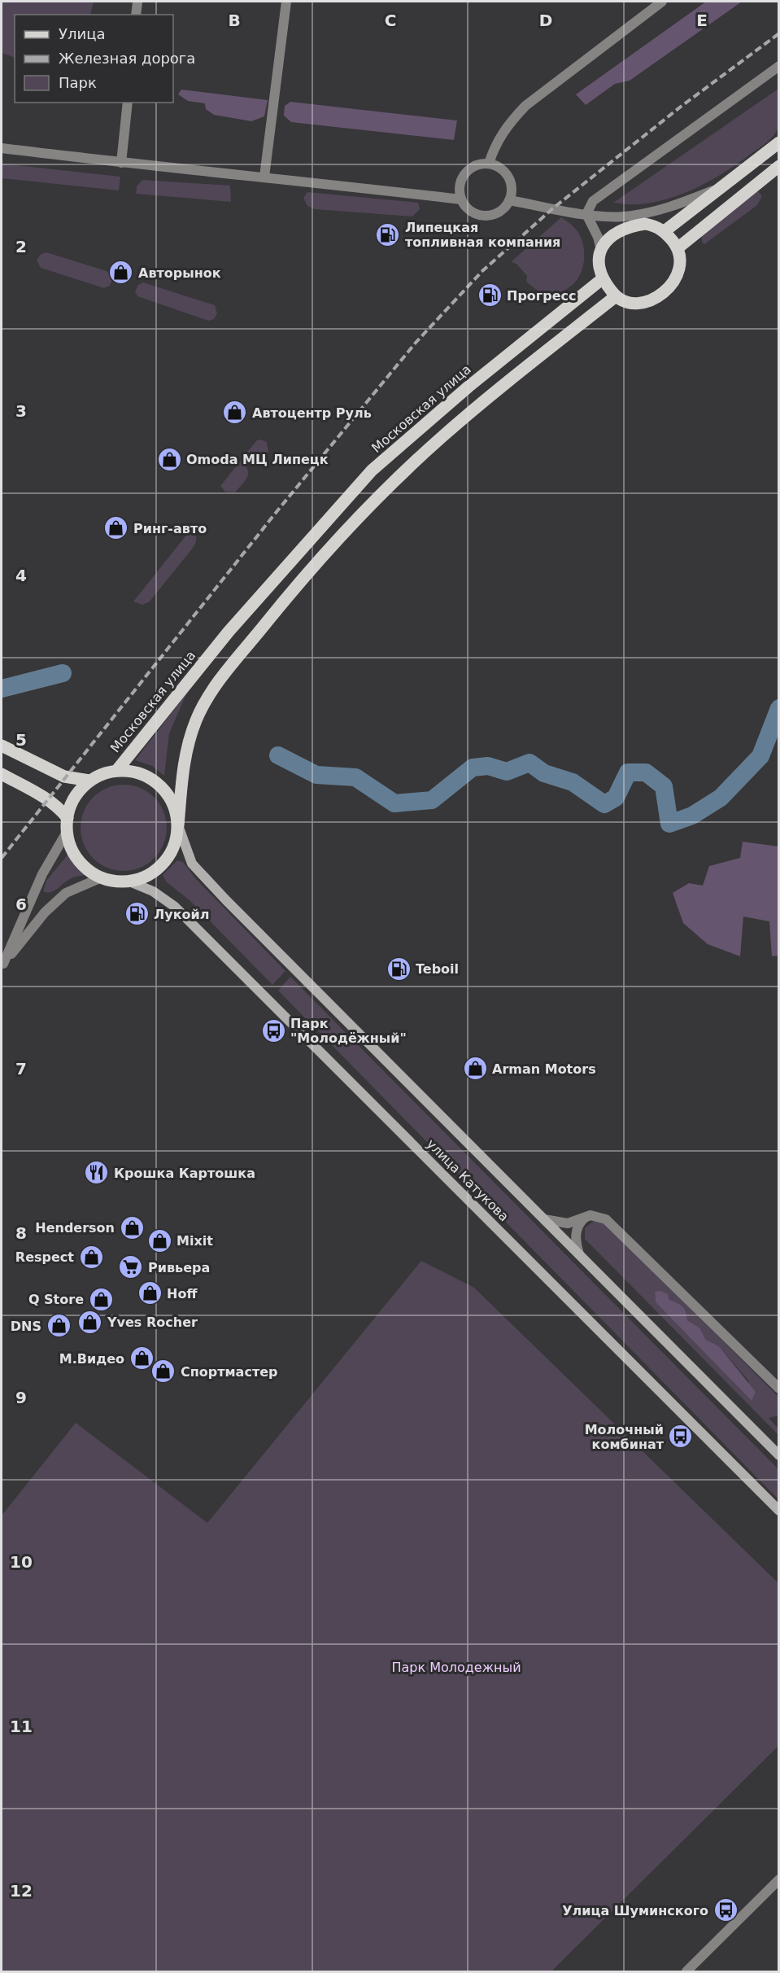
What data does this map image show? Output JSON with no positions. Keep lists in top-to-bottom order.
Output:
{
  "streets": {
    "main road": ["Московская улица", "улица Катукова"]
  },
  "crossings": [
    ["Московская улица", "улица Катукова"]
  ],
  "parks": ["Парк Молодежный"],
  "places": {
    "fuel station": [
      "Липецкая топливная компания",
      "Прогресс",
      "Лукойл",
      "Teboil"
    ],
    "shop": [
      "Авторынок",
      "Автоцентр Руль",
      "Omoda МЦ Липецк",
      "Ринг-авто",
      "Arman Motors",
      "Henderson",
      "Mixit",
      "Respect",
      "Hoff",
      "Q Store",
      "Yves Rocher",
      "DNS",
      "М.Видео",
      "Спортмастер"
    ],
    "bus stop": ["Парк \"Молодёжный\"", "Молочный комбинат", "Улица Шуминского"],
    "restaurant": ["Крошка Картошка"],
    "supermarket": ["Ривьера"]
  },
  "legend": ["Улица", "Железная дорога", "Парк"],
  "grid": {
    "columns": [
      "B",
      "C",
      "D",
      "E"
    ],
    "rows": [
      "2",
      "3",
      "4",
      "5",
      "6",
      "7",
      "8",
      "9",
      "10",
      "11",
      "12"
    ]
  }
}
